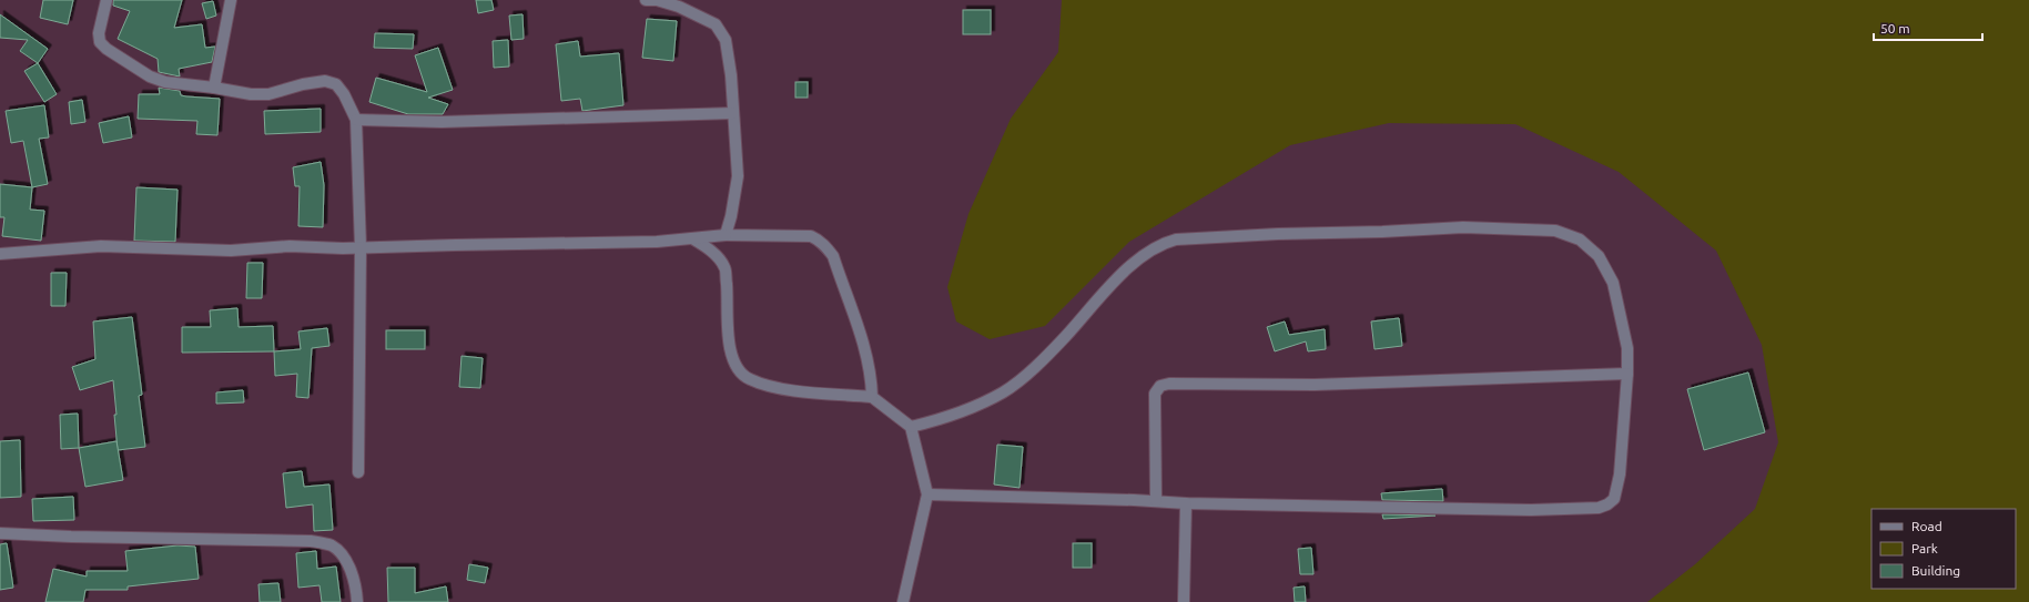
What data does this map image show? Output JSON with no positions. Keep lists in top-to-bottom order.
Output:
{
  "legend": ["Road", "Park", "Building"],
  "scale_bar": "50 m"
}
